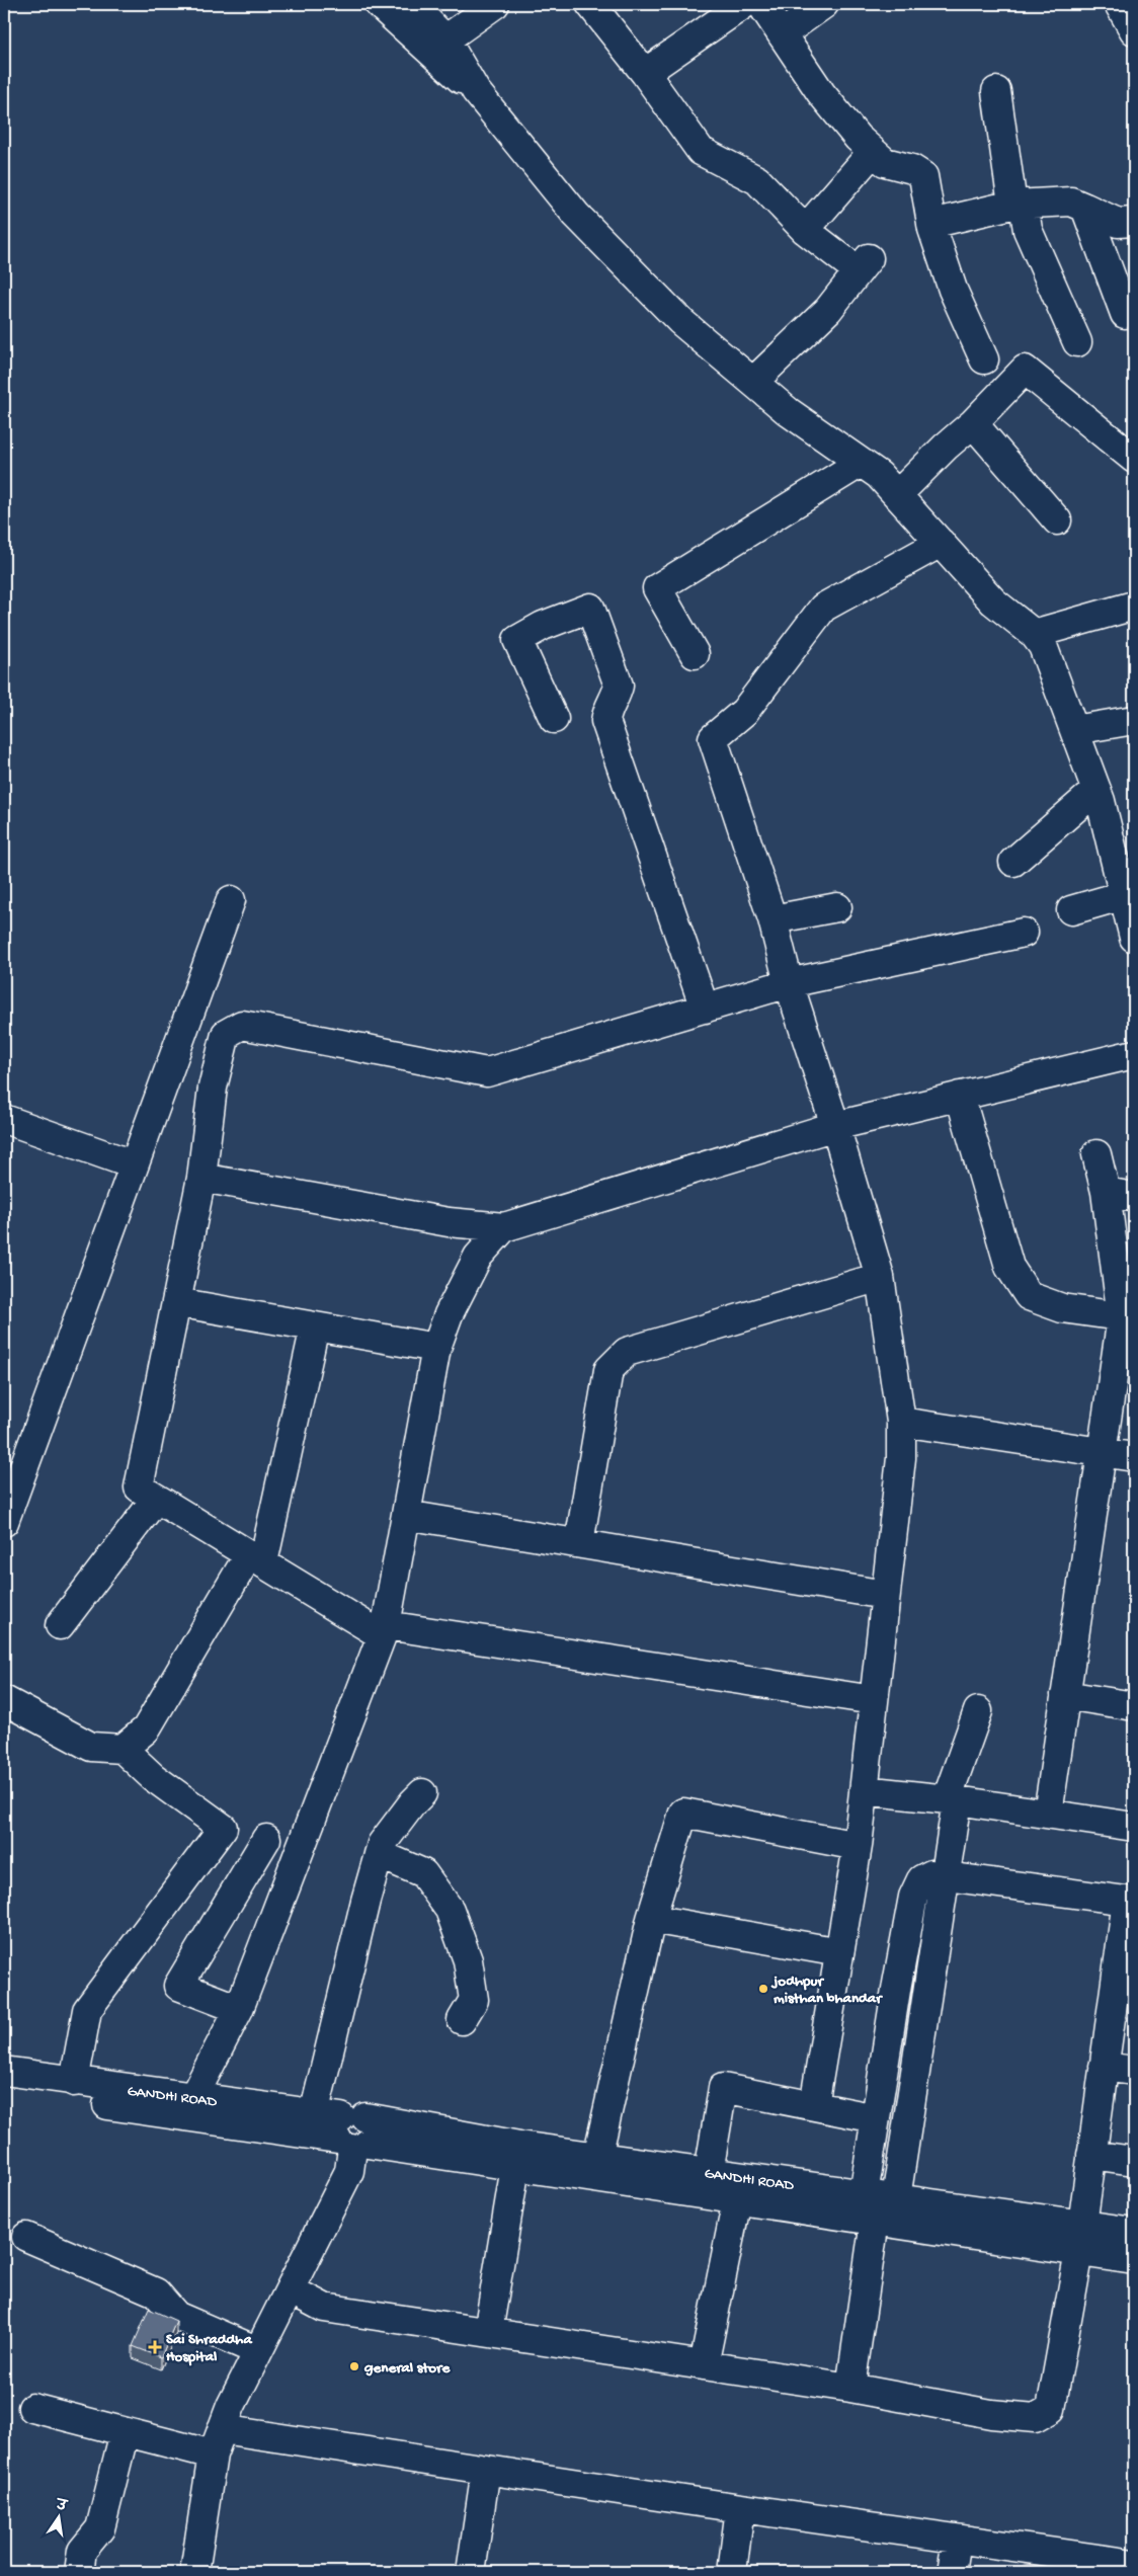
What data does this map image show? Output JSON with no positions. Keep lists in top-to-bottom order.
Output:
{
  "streets": {
    "street": ["GANDHI ROAD"]
  },
  "places": {
    "other": ["jodhpur misthan bhandar", "general store"],
    "health": ["Sai Shraddha Hospital"]
  },
  "north": "top"
}
